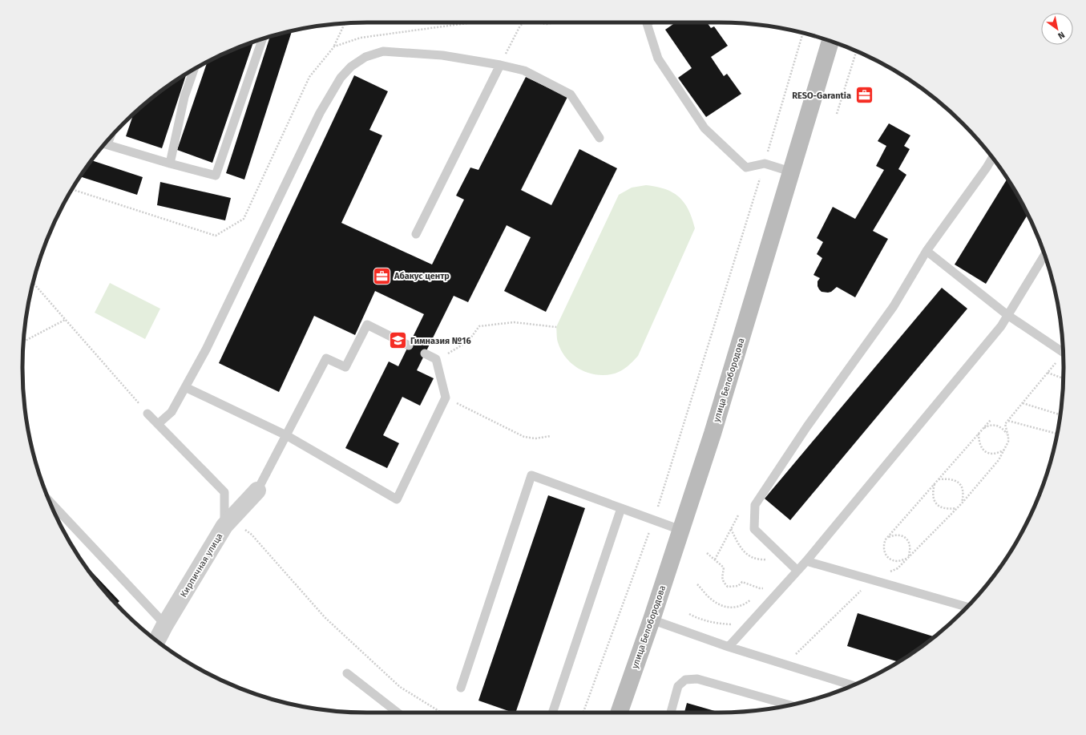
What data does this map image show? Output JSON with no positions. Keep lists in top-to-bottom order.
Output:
{
  "streets": {
    "street": ["улица Белобородова", "Кирпичная улица"]
  },
  "places": {
    "office": ["RESO-Garantia", "Абакус центр"],
    "school or university": ["Гимназия №16"]
  },
  "north": "bottom right"
}
